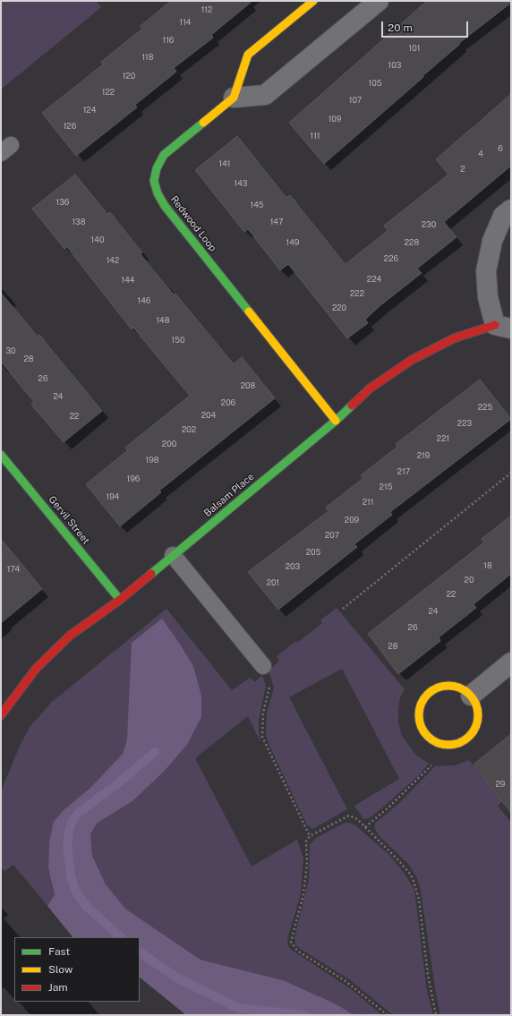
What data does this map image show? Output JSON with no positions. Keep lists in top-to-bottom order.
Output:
{
  "streets": {
    "street": ["Redwood Loop", "Balsam Place", "Gervil Street"]
  },
  "crossings": [
    ["Redwood Loop", "Balsam Place"],
    ["Balsam Place", "Gervil Street"]
  ],
  "house_numbers": [
    "112",
    "114",
    "116",
    "101",
    "118",
    "103",
    "120",
    "105",
    "122",
    "107",
    "124",
    "109",
    "126",
    "111",
    "6",
    "4",
    "141",
    "2",
    "143",
    "136",
    "145",
    "138",
    "147",
    "230",
    "140",
    "149",
    "228",
    "226",
    "142",
    "224",
    "144",
    "222",
    "146",
    "220",
    "148",
    "150",
    "30",
    "28",
    "26",
    "208",
    "24",
    "206",
    "225",
    "204",
    "22",
    "223",
    "202",
    "221",
    "200",
    "219",
    "198",
    "217",
    "196",
    "215",
    "194",
    "211",
    "209",
    "207",
    "205",
    "18",
    "203",
    "174",
    "20",
    "201",
    "22",
    "24",
    "26",
    "28",
    "29"
  ],
  "legend": ["Fast", "Slow", "Jam"],
  "scale_bar": "20 m"
}
